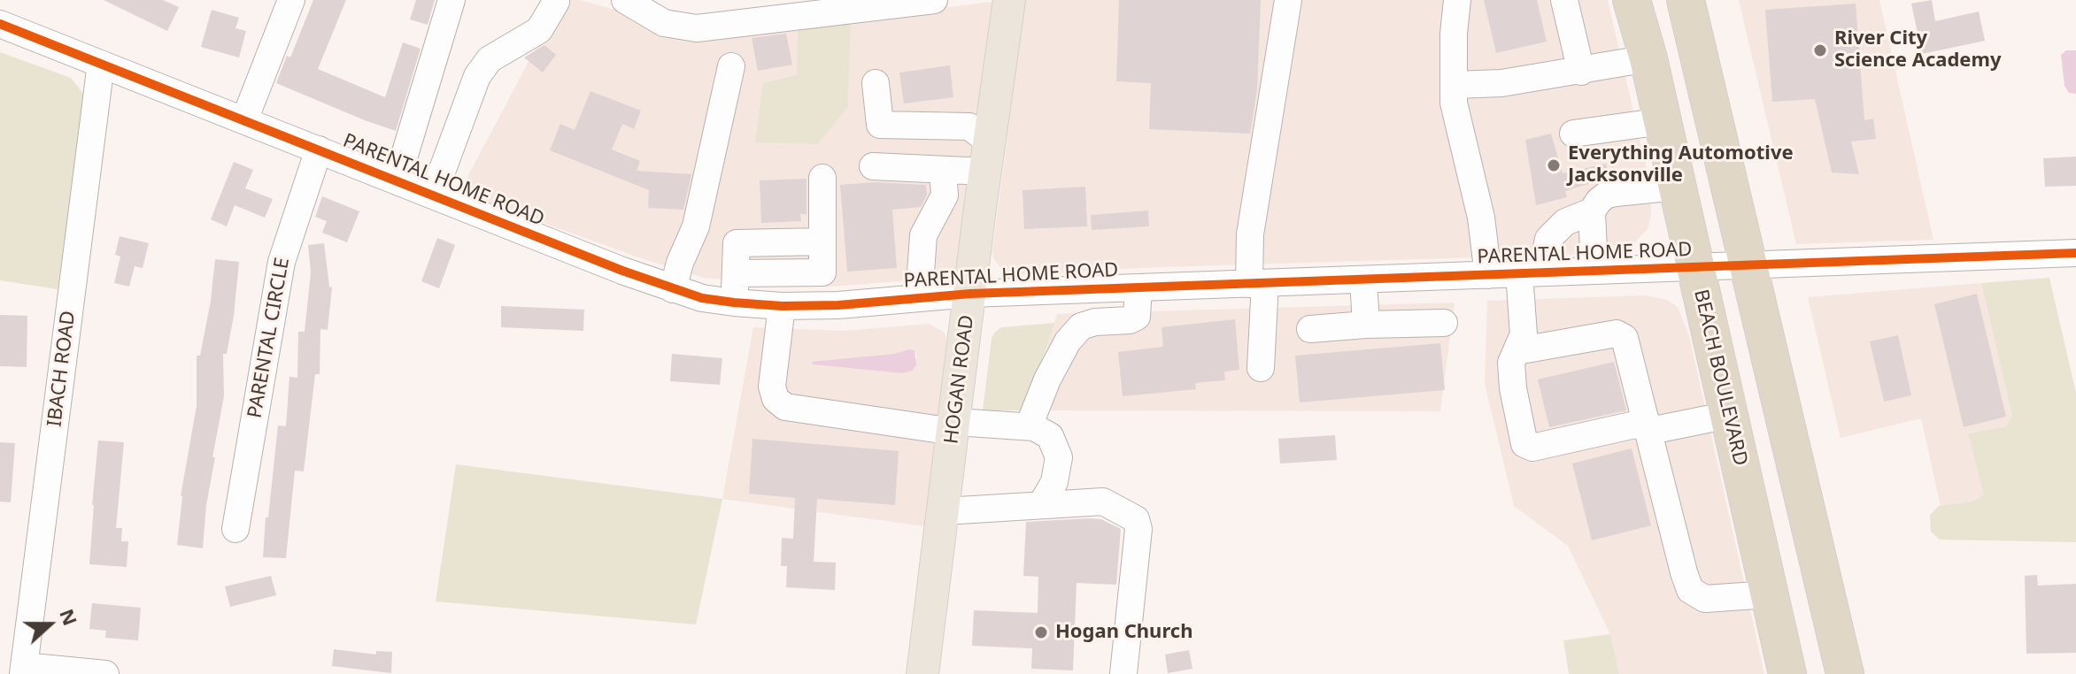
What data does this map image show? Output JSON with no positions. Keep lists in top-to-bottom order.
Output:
{
  "streets": {
    "highway": ["BEACH BOULEVARD"],
    "main road": ["HOGAN ROAD"],
    "street": ["PARENTAL HOME ROAD", "PARENTAL CIRCLE", "IBACH ROAD"]
  },
  "crossings": [
    ["PARENTAL HOME ROAD", "PARENTAL CIRCLE"],
    ["PARENTAL HOME ROAD", "IBACH ROAD"],
    ["PARENTAL HOME ROAD", "BEACH BOULEVARD"],
    ["PARENTAL HOME ROAD", "HOGAN ROAD"]
  ],
  "places": ["River City Science Academy", "Everything Automotive Jacksonville", "Hogan Church"],
  "north": "right"
}
